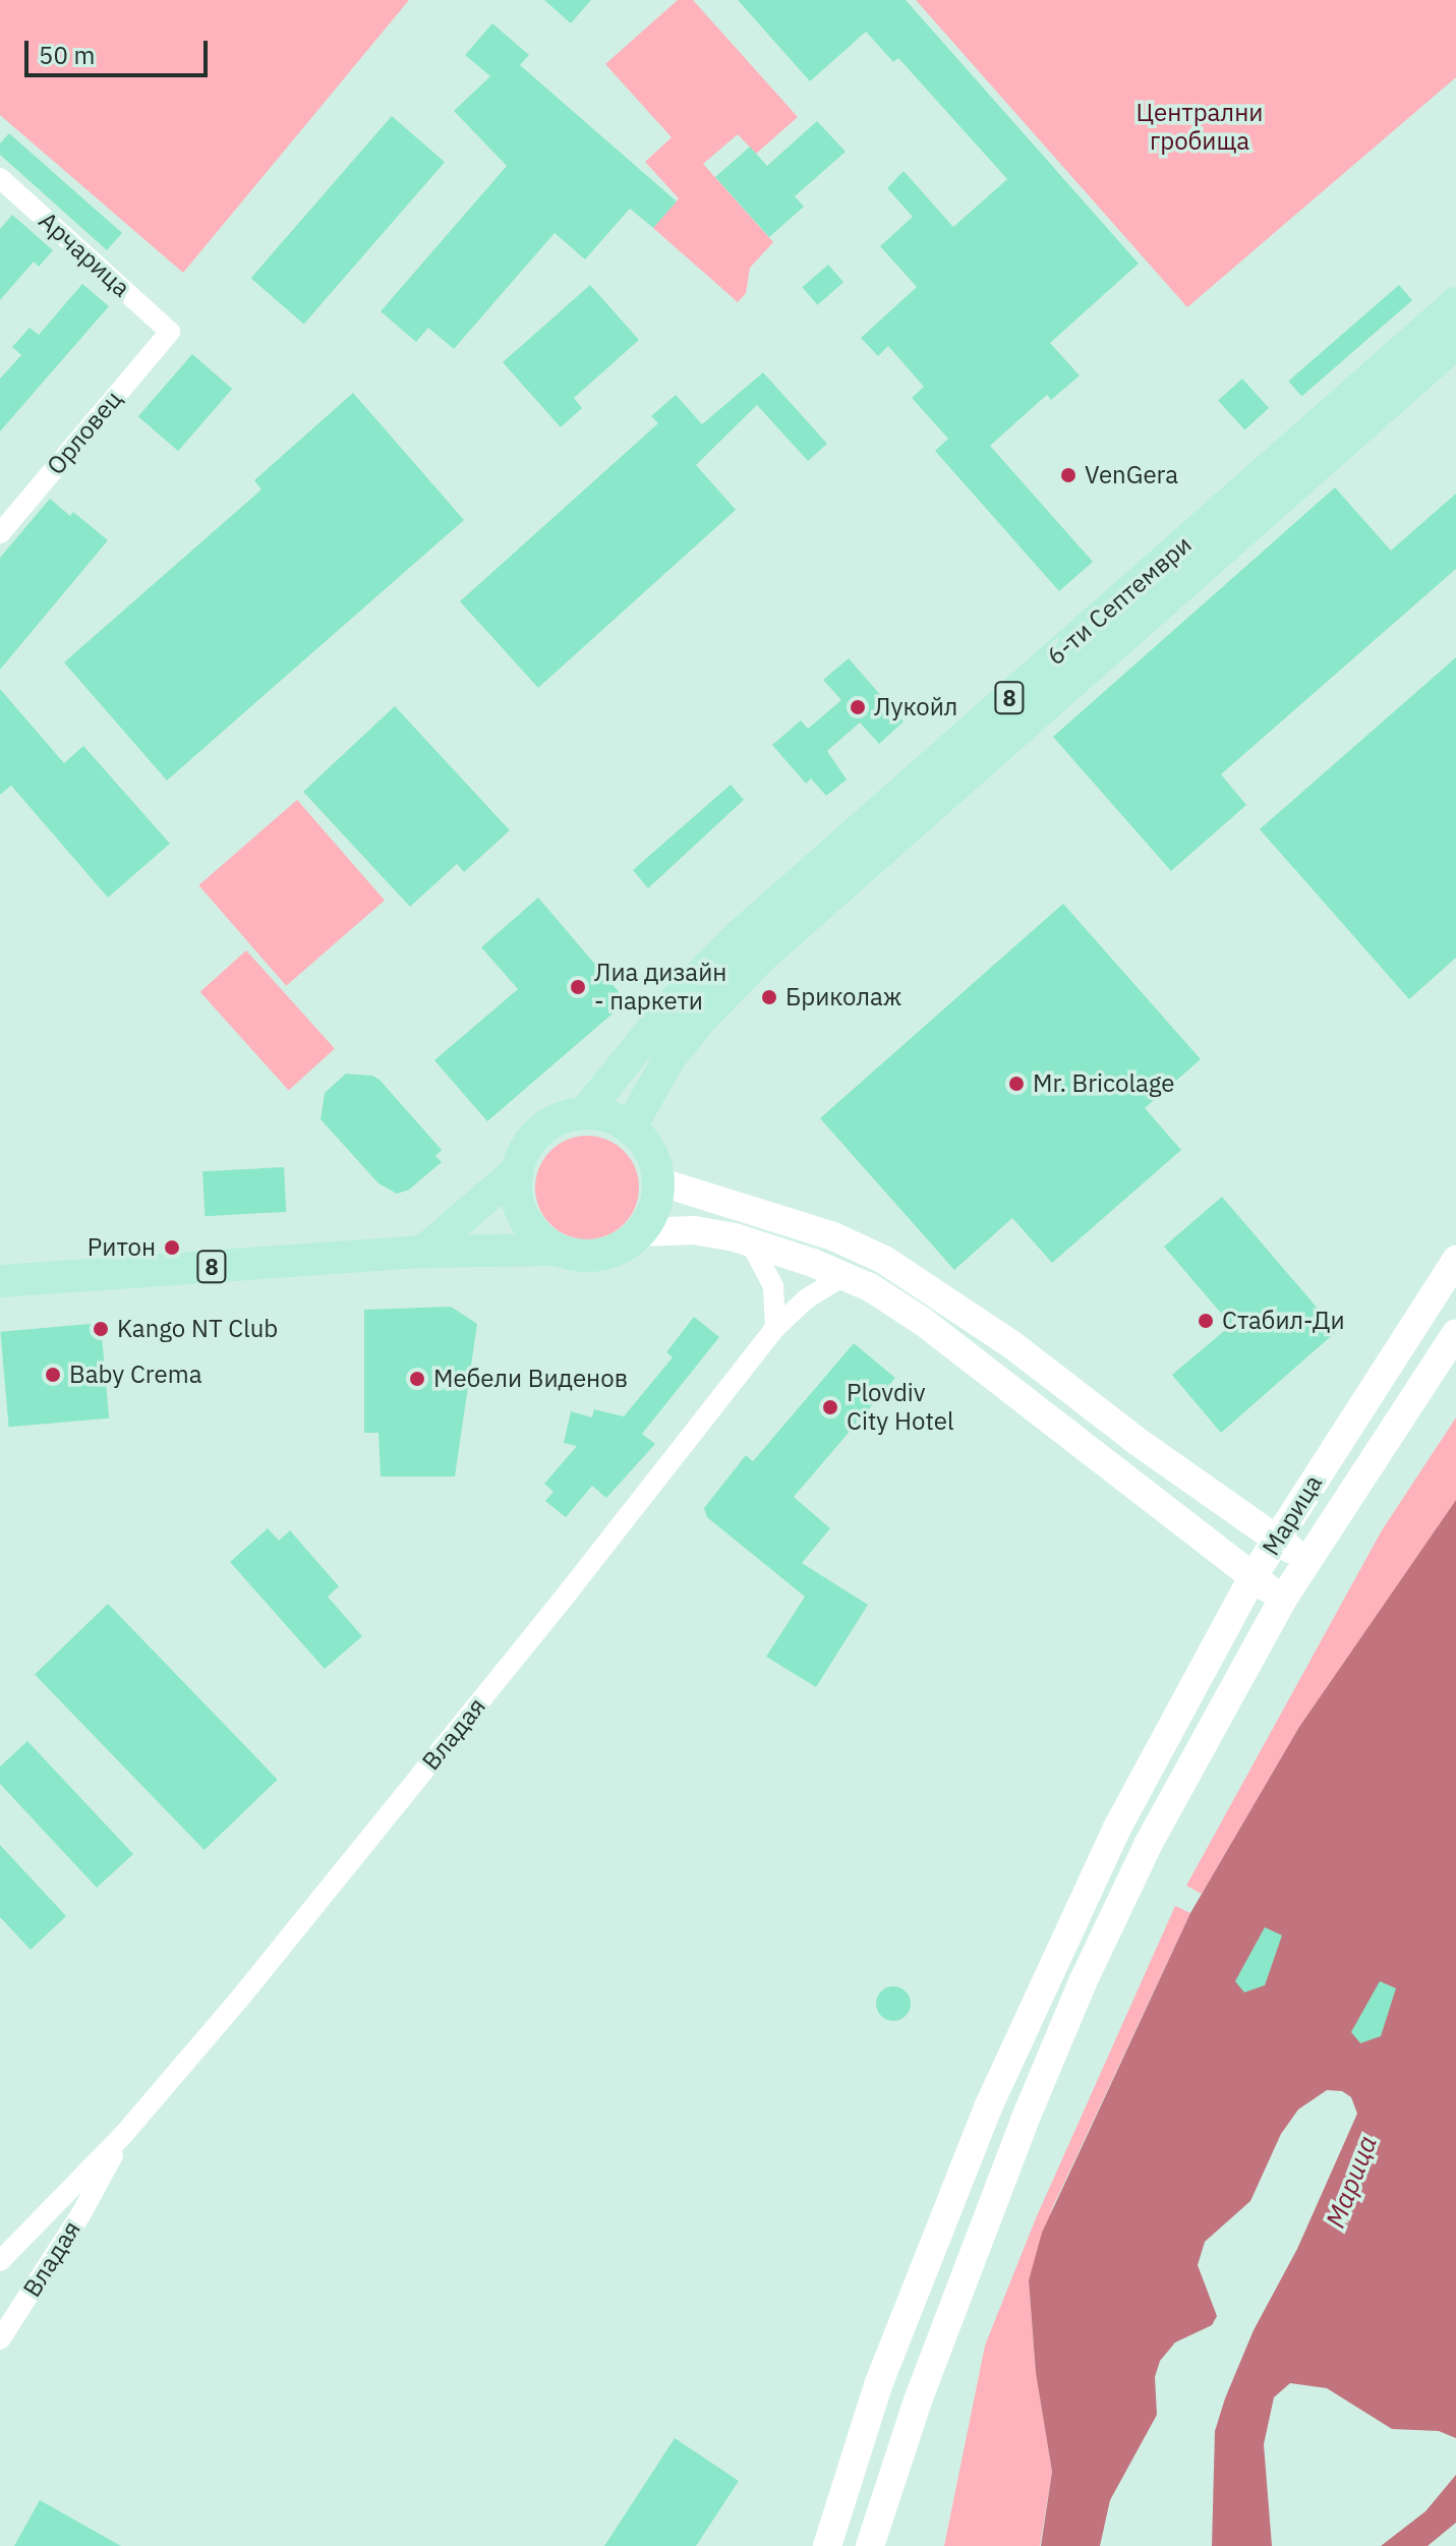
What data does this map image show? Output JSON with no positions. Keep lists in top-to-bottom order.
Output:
{
  "streets": {
    "main road": ["6-ти Септември", "8"],
    "street": [
      "Арчарица",
      "Орловец",
      "Марица",
      "Владая"
    ]
  },
  "crossings": [
    ["Арчарица", "Орловец"],
    ["6-ти Септември", "8"]
  ],
  "water": ["Марица"],
  "parks": ["Централни гробища"],
  "places": [
    "VenGera",
    "Лукойл",
    "Лиа дизайн - паркети",
    "Бриколаж",
    "Mr. Bricolage",
    "Ритон",
    "Стабил-Ди",
    "Kango NT Club",
    "Baby Crema",
    "Мебели Виденов",
    "Plovdiv City Hotel"
  ],
  "scale_bar": "50 m"
}
